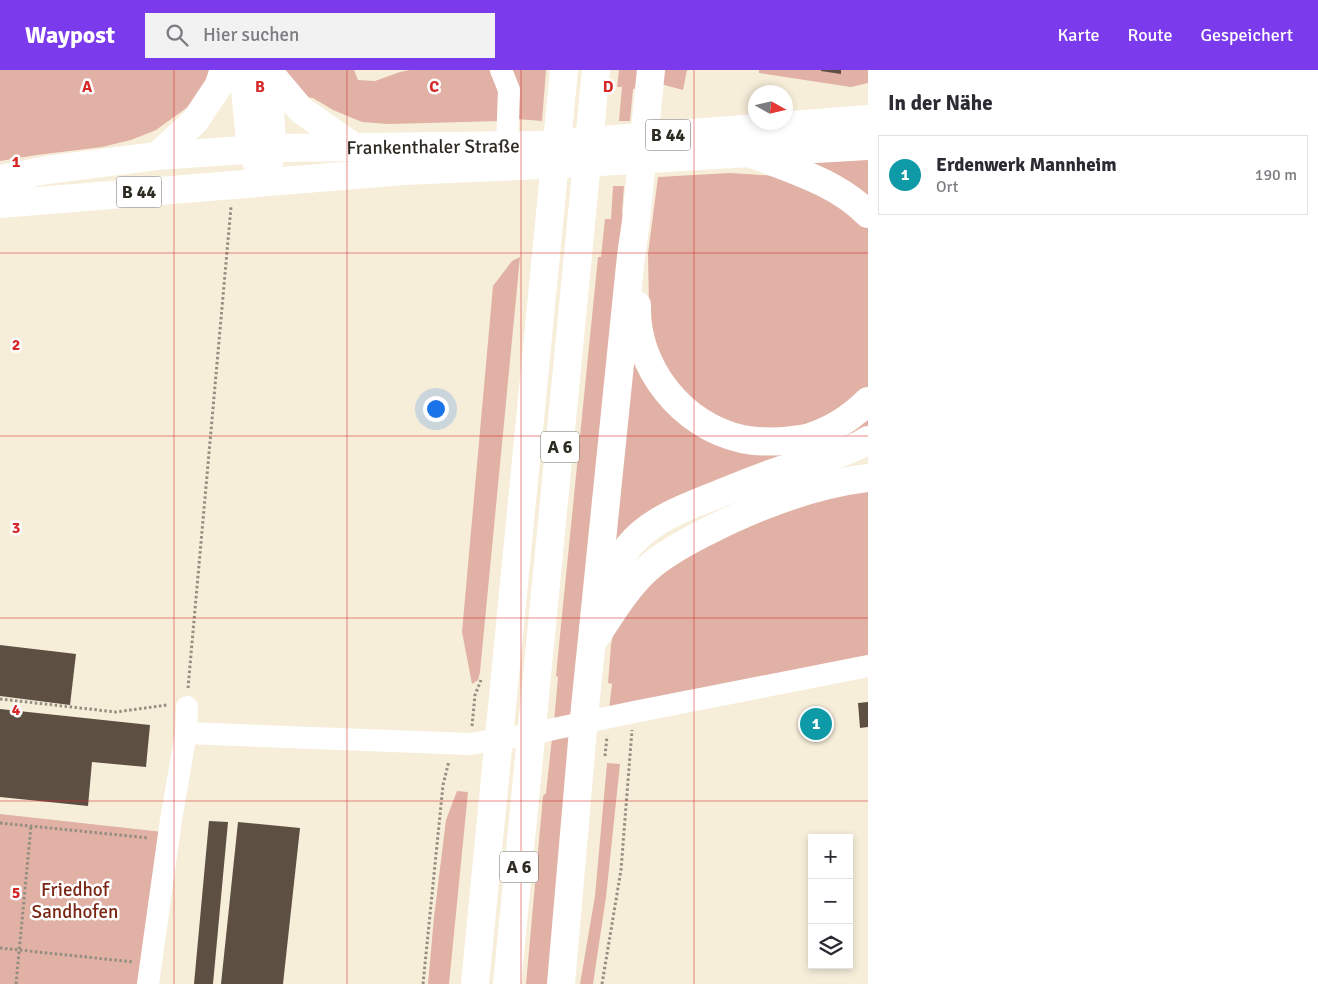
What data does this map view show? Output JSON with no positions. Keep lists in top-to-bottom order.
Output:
{
  "streets": {
    "main road": ["B 44", "Frankenthaler Straße", "A 6"]
  },
  "parks": ["Friedhof Sandhofen"],
  "north": "right",
  "page": {
    "header": "Waypost",
    "search": "Hier suchen",
    "nav": ["Karte", "Route", "Gespeichert"],
    "heading": "In der Nähe",
    "list": [
      {
        "mark": "1",
        "name": "Erdenwerk Mannheim",
        "note": "Ort",
        "value": "190 m"
      }
    ],
    "pins": "1",
    "map_buttons": ["+", "−"]
  },
  "grid": {
    "columns": [
      "A",
      "B",
      "C",
      "D"
    ],
    "rows": [
      "1",
      "2",
      "3",
      "4",
      "5"
    ]
  }
}
